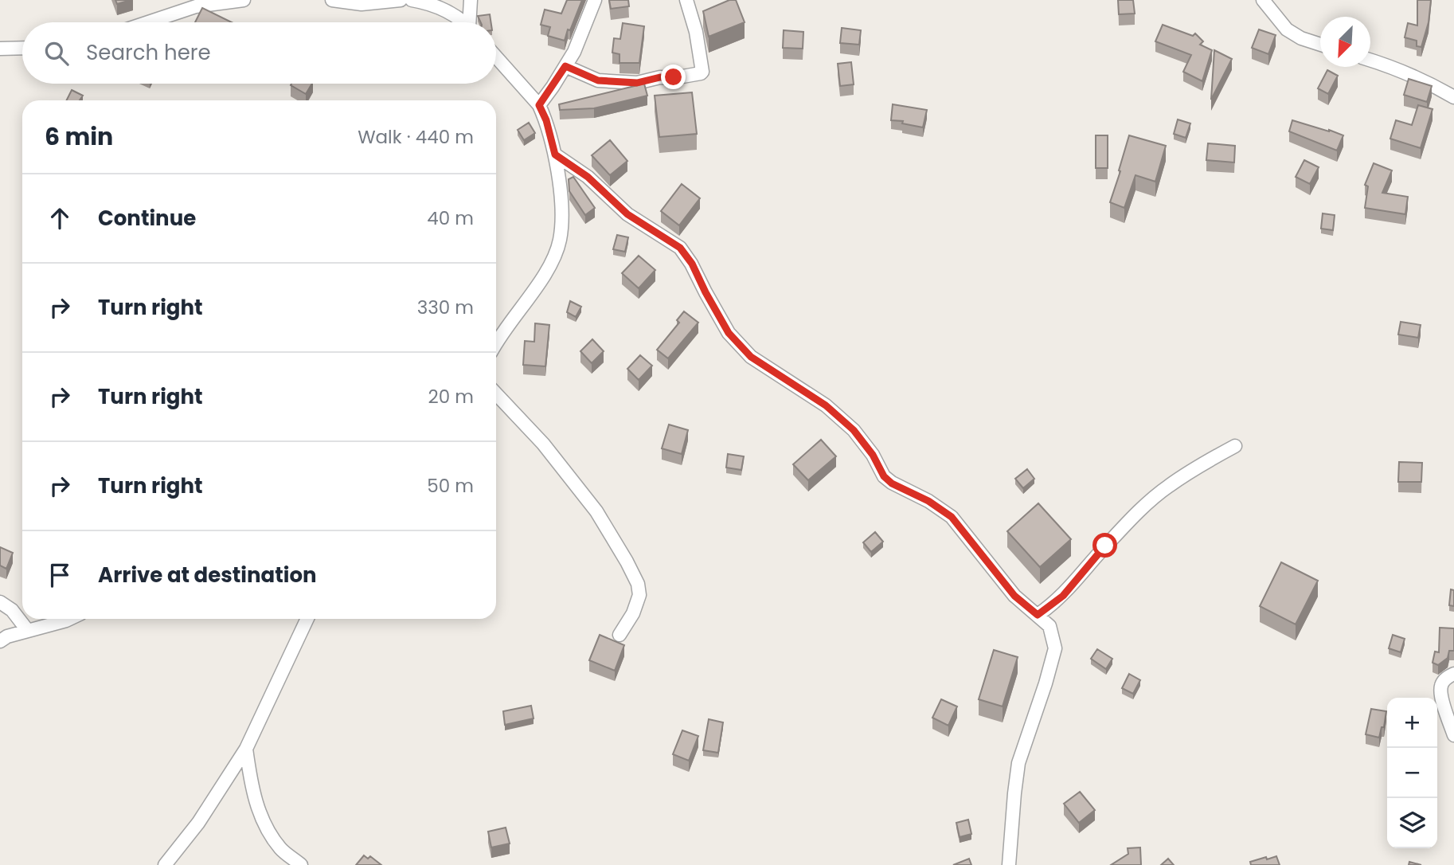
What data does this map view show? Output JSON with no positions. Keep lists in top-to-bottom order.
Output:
{
  "north": "bottom left",
  "page": {
    "search": "Search here",
    "heading": ["6 min", "Walk · 440 m"],
    "list": [
      ["Continue", "40 m"],
      ["Turn right", "330 m"],
      ["Turn right", "20 m"],
      ["Turn right", "50 m"],
      "Arrive at destination"
    ],
    "map_buttons": ["+", "−"]
  }
}
